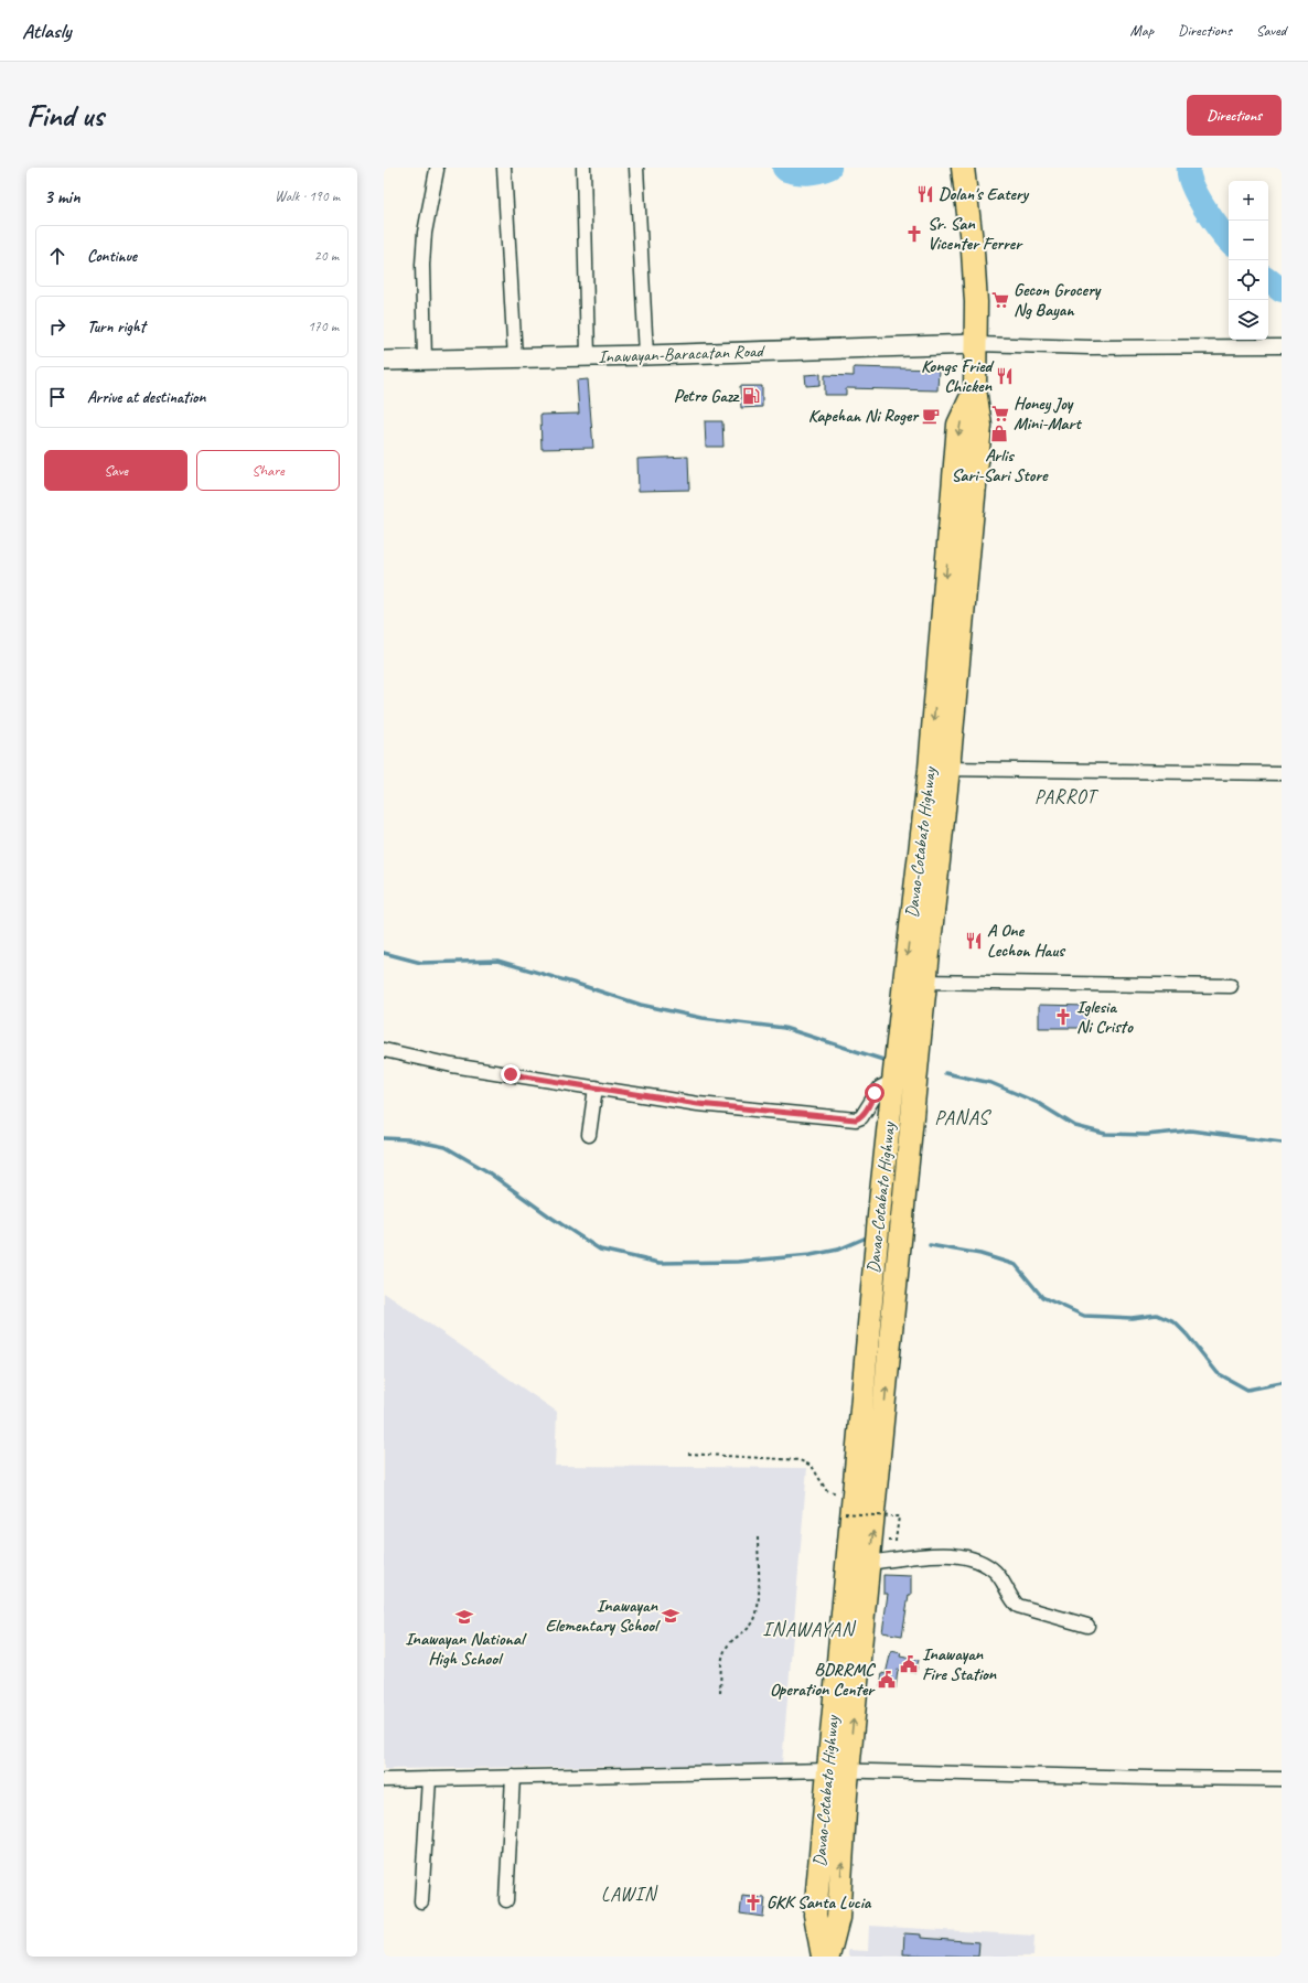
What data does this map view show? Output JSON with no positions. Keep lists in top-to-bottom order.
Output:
{
  "streets": {
    "highway": ["Davao-Cotabato Highway"],
    "main road": ["Inawayan-Baracatan Road"]
  },
  "crossings": [
    ["Inawayan-Baracatan Road", "Davao-Cotabato Highway"]
  ],
  "districts": [
    "PARROT",
    "PANAS",
    "INAWAYAN",
    "LAWIN"
  ],
  "places": {
    "restaurant": ["Dolan's Eatery", "Kongs Fried Chicken", "A One Lechon Haus"],
    "church": ["Sr. San Vicenter Ferrer", "Iglesia Ni Cristo", "GKK Santa Lucia"],
    "supermarket": ["Gecon Grocery Ng Bayan", "Honey Joy Mini-Mart"],
    "fuel station": ["Petro Gazz"],
    "cafe": ["Kapehan Ni Roger"],
    "shop": ["Arlis Sari-Sari Store"],
    "school or university": ["Inawayan Elementary School", "Inawayan National High School"],
    "public building": ["Inawayan Fire Station", "BDRRMC Operation Center"]
  },
  "page": {
    "header": "Atlasly",
    "nav": ["Map", "Directions", "Saved"],
    "buttons": [
      "Directions",
      ["Save", "Share"]
    ],
    "title": "Find us",
    "heading": ["3 min", "Walk · 190 m"],
    "map_buttons": ["+", "−"],
    "list": [
      ["Continue", "20 m"],
      ["Turn right", "170 m"],
      "Arrive at destination"
    ]
  }
}
